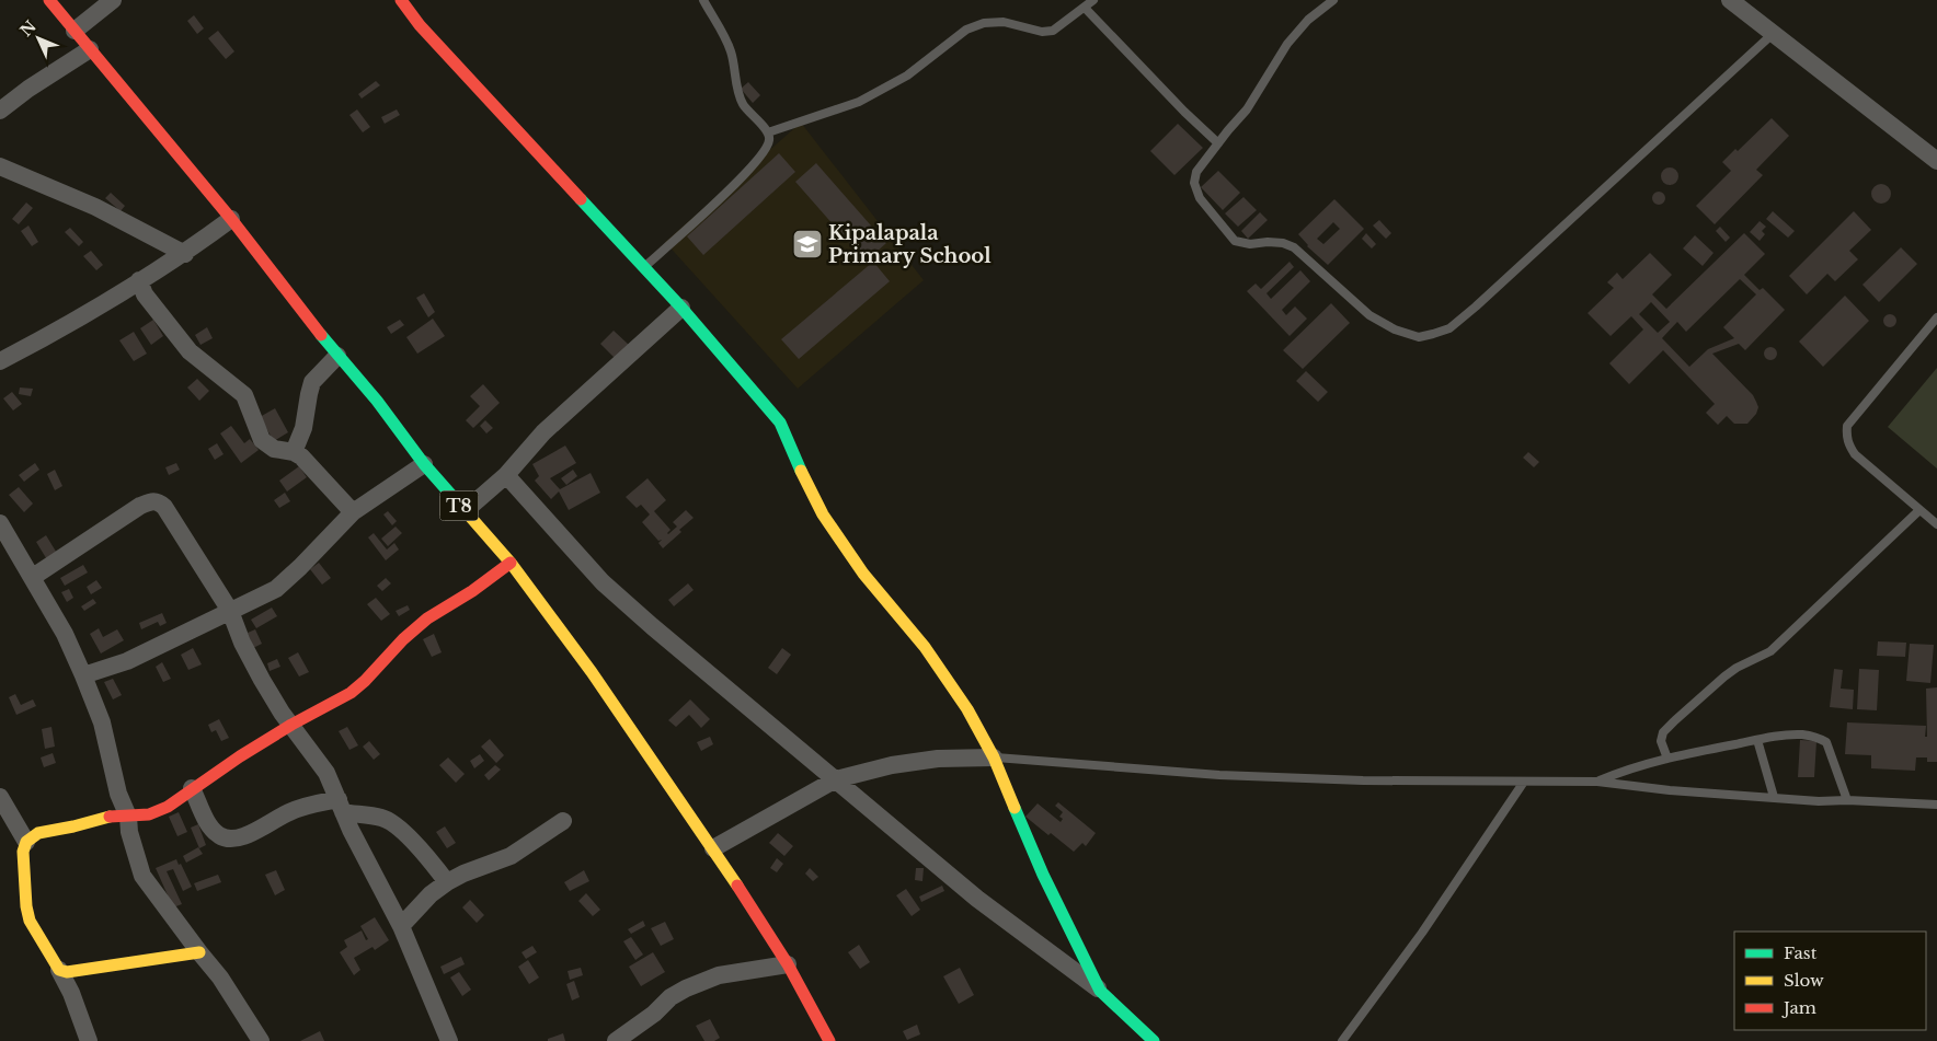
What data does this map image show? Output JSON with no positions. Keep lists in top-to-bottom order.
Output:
{
  "streets": {
    "main road": ["T8"]
  },
  "places": {
    "school or university": ["Kipalapala Primary School"]
  },
  "legend": ["Fast", "Slow", "Jam"],
  "north": "top left"
}
